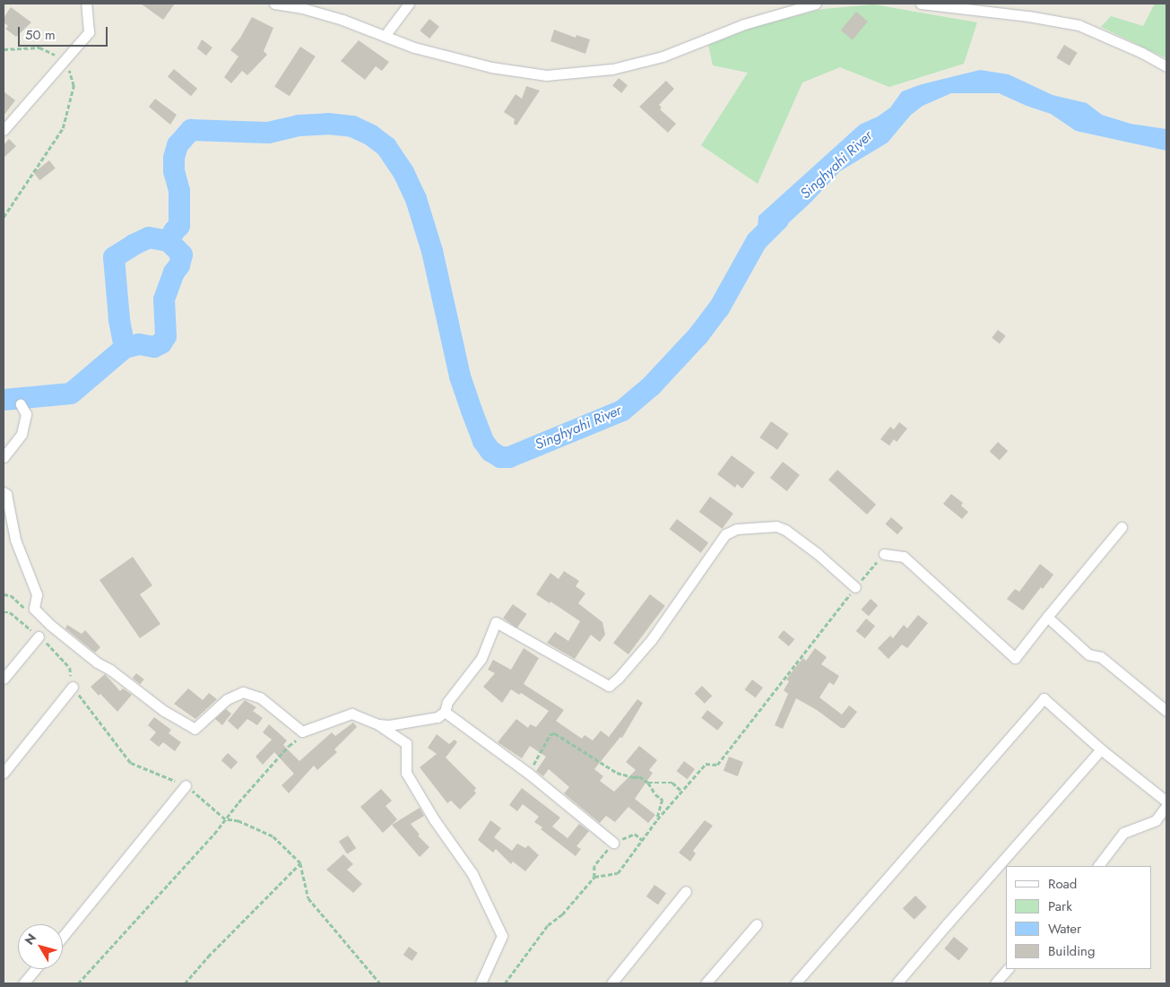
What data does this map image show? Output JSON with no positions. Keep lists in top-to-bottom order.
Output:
{
  "water": ["Singhyahi River"],
  "legend": [
    "Road",
    "Park",
    "Water",
    "Building"
  ],
  "scale_bar": "50 m",
  "north": "top left"
}
